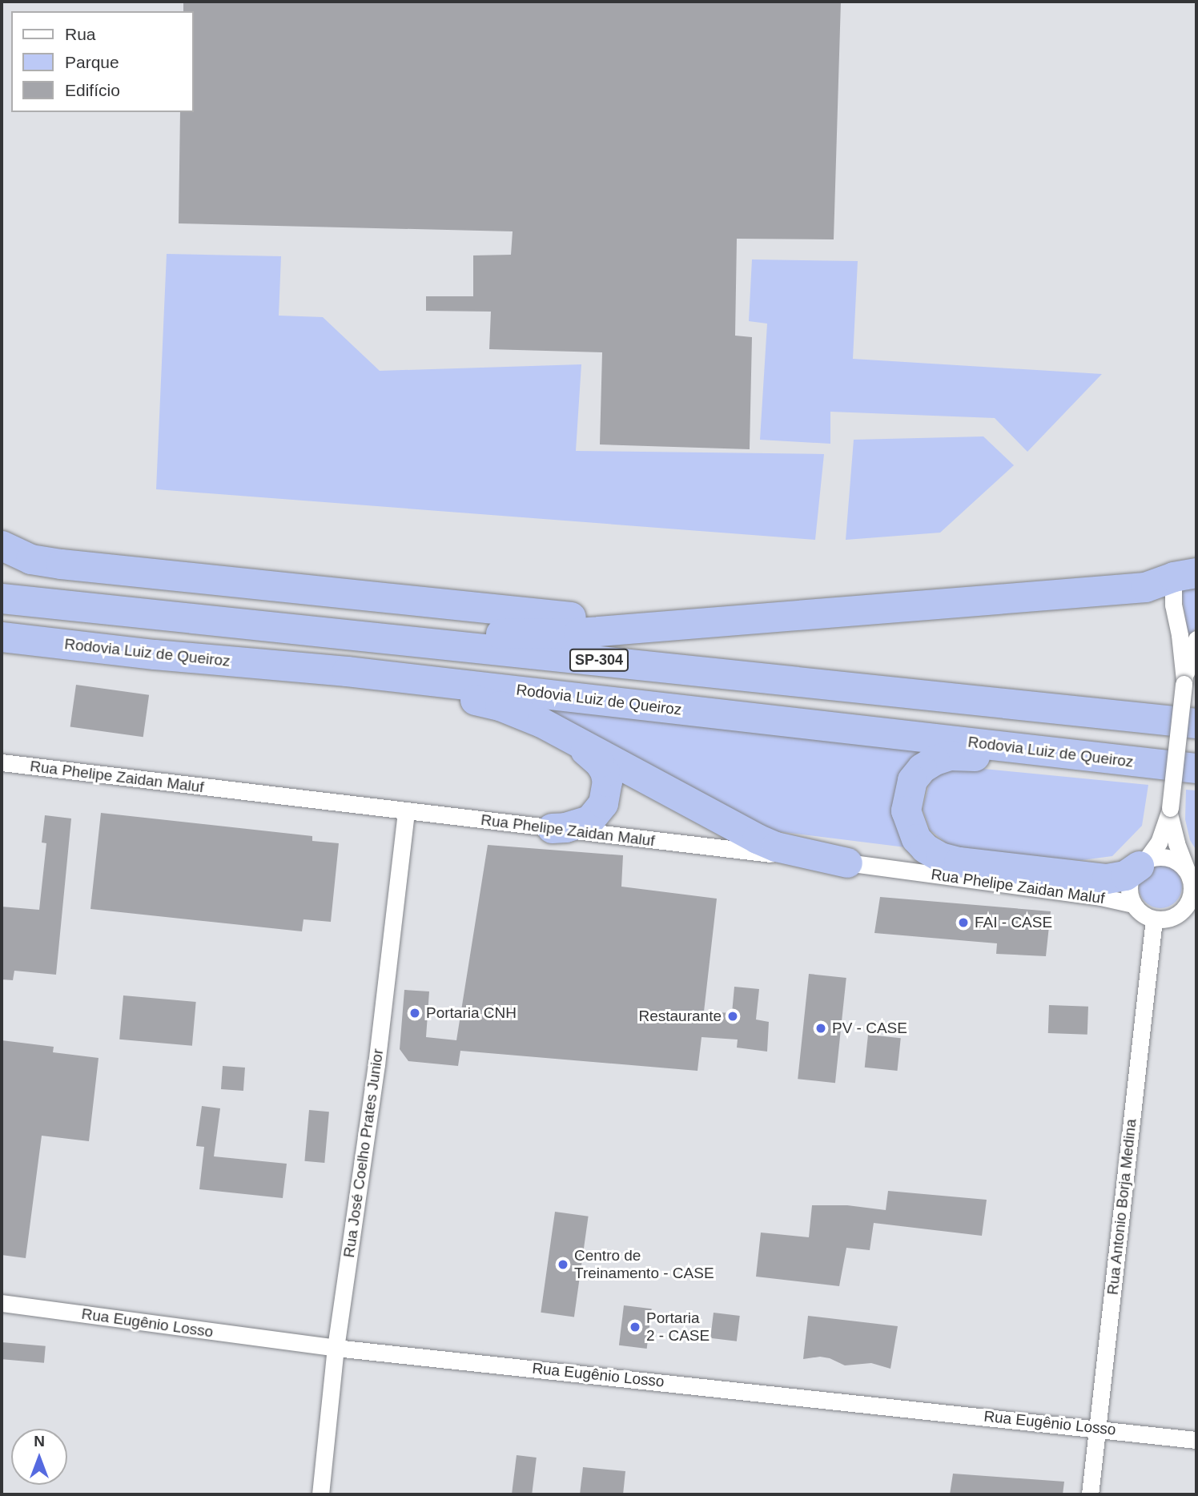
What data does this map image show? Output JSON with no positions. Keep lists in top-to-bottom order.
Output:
{
  "streets": {
    "highway": ["Rodovia Luiz de Queiroz", "SP-304"],
    "street": [
      "Rua Phelipe Zaidan Maluf",
      "Rua José Coelho Prates Junior",
      "Rua Antonio Borja Medina",
      "Rua Eugênio Losso"
    ]
  },
  "crossings": [
    ["Rua Phelipe Zaidan Maluf", "Rua José Coelho Prates Junior"],
    ["Rua Phelipe Zaidan Maluf", "Rua Antonio Borja Medina"],
    ["Rua José Coelho Prates Junior", "Rua Eugênio Losso"],
    ["Rua Antonio Borja Medina", "Rua Eugênio Losso"]
  ],
  "places": [
    "FAI - CASE",
    "Portaria CNH",
    "Restaurante",
    "PV - CASE",
    "Centro de Treinamento - CASE",
    "Portaria 2 - CASE"
  ],
  "legend": ["Rua", "Parque", "Edifício"],
  "north": "top"
}
